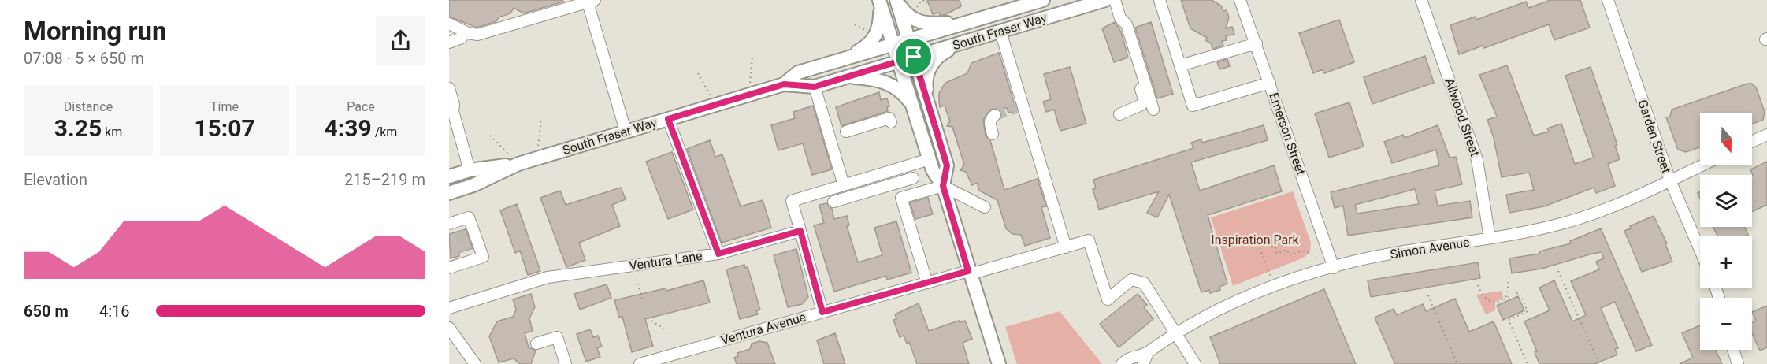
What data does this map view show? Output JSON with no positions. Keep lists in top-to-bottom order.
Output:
{
  "streets": {
    "main road": ["South Fraser Way"],
    "street": [
      "Allwood Street",
      "Emerson Street",
      "Garden Street",
      "Simon Avenue",
      "Ventura Lane",
      "Ventura Avenue"
    ]
  },
  "crossings": [
    ["Allwood Street", "Simon Avenue"],
    ["Emerson Street", "Simon Avenue"],
    ["Garden Street", "Simon Avenue"],
    ["Simon Avenue", "Ventura Avenue"]
  ],
  "parks": ["Inspiration Park"],
  "north": "bottom",
  "page": {
    "heading": ["Morning run", "07:08 · 5 × 650 m"],
    "stats": [
      ["Distance", "3.25 km"],
      ["Time", "15:07"],
      ["Pace", "4:39 /km"]
    ],
    "map_buttons": ["+", "−"],
    "chart": ["Elevation", "215–219 m"],
    "list": [
      {
        "name": "650 m",
        "note": "4:16"
      }
    ]
  }
}
